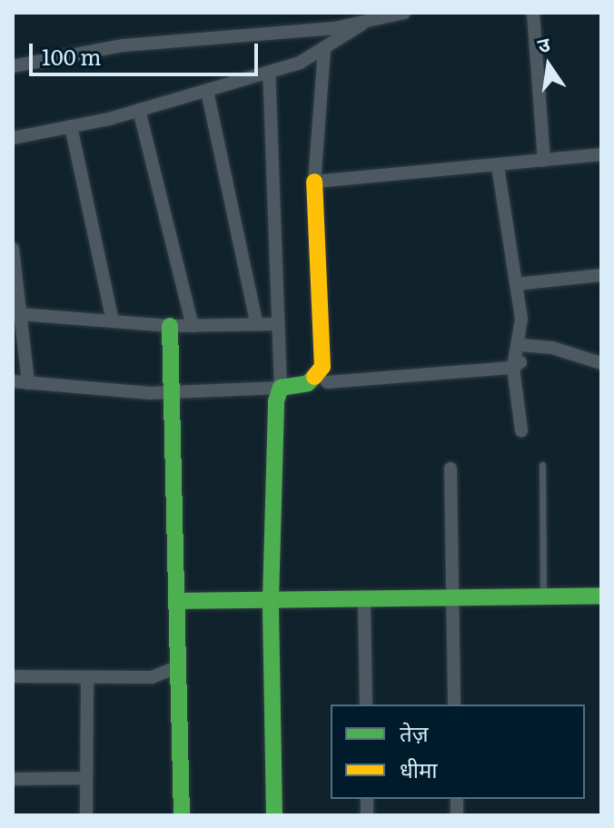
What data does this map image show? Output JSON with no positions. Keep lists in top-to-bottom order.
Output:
{
  "legend": ["तेज़", "धीमा"],
  "scale_bar": "100 m",
  "north": "top"
}
